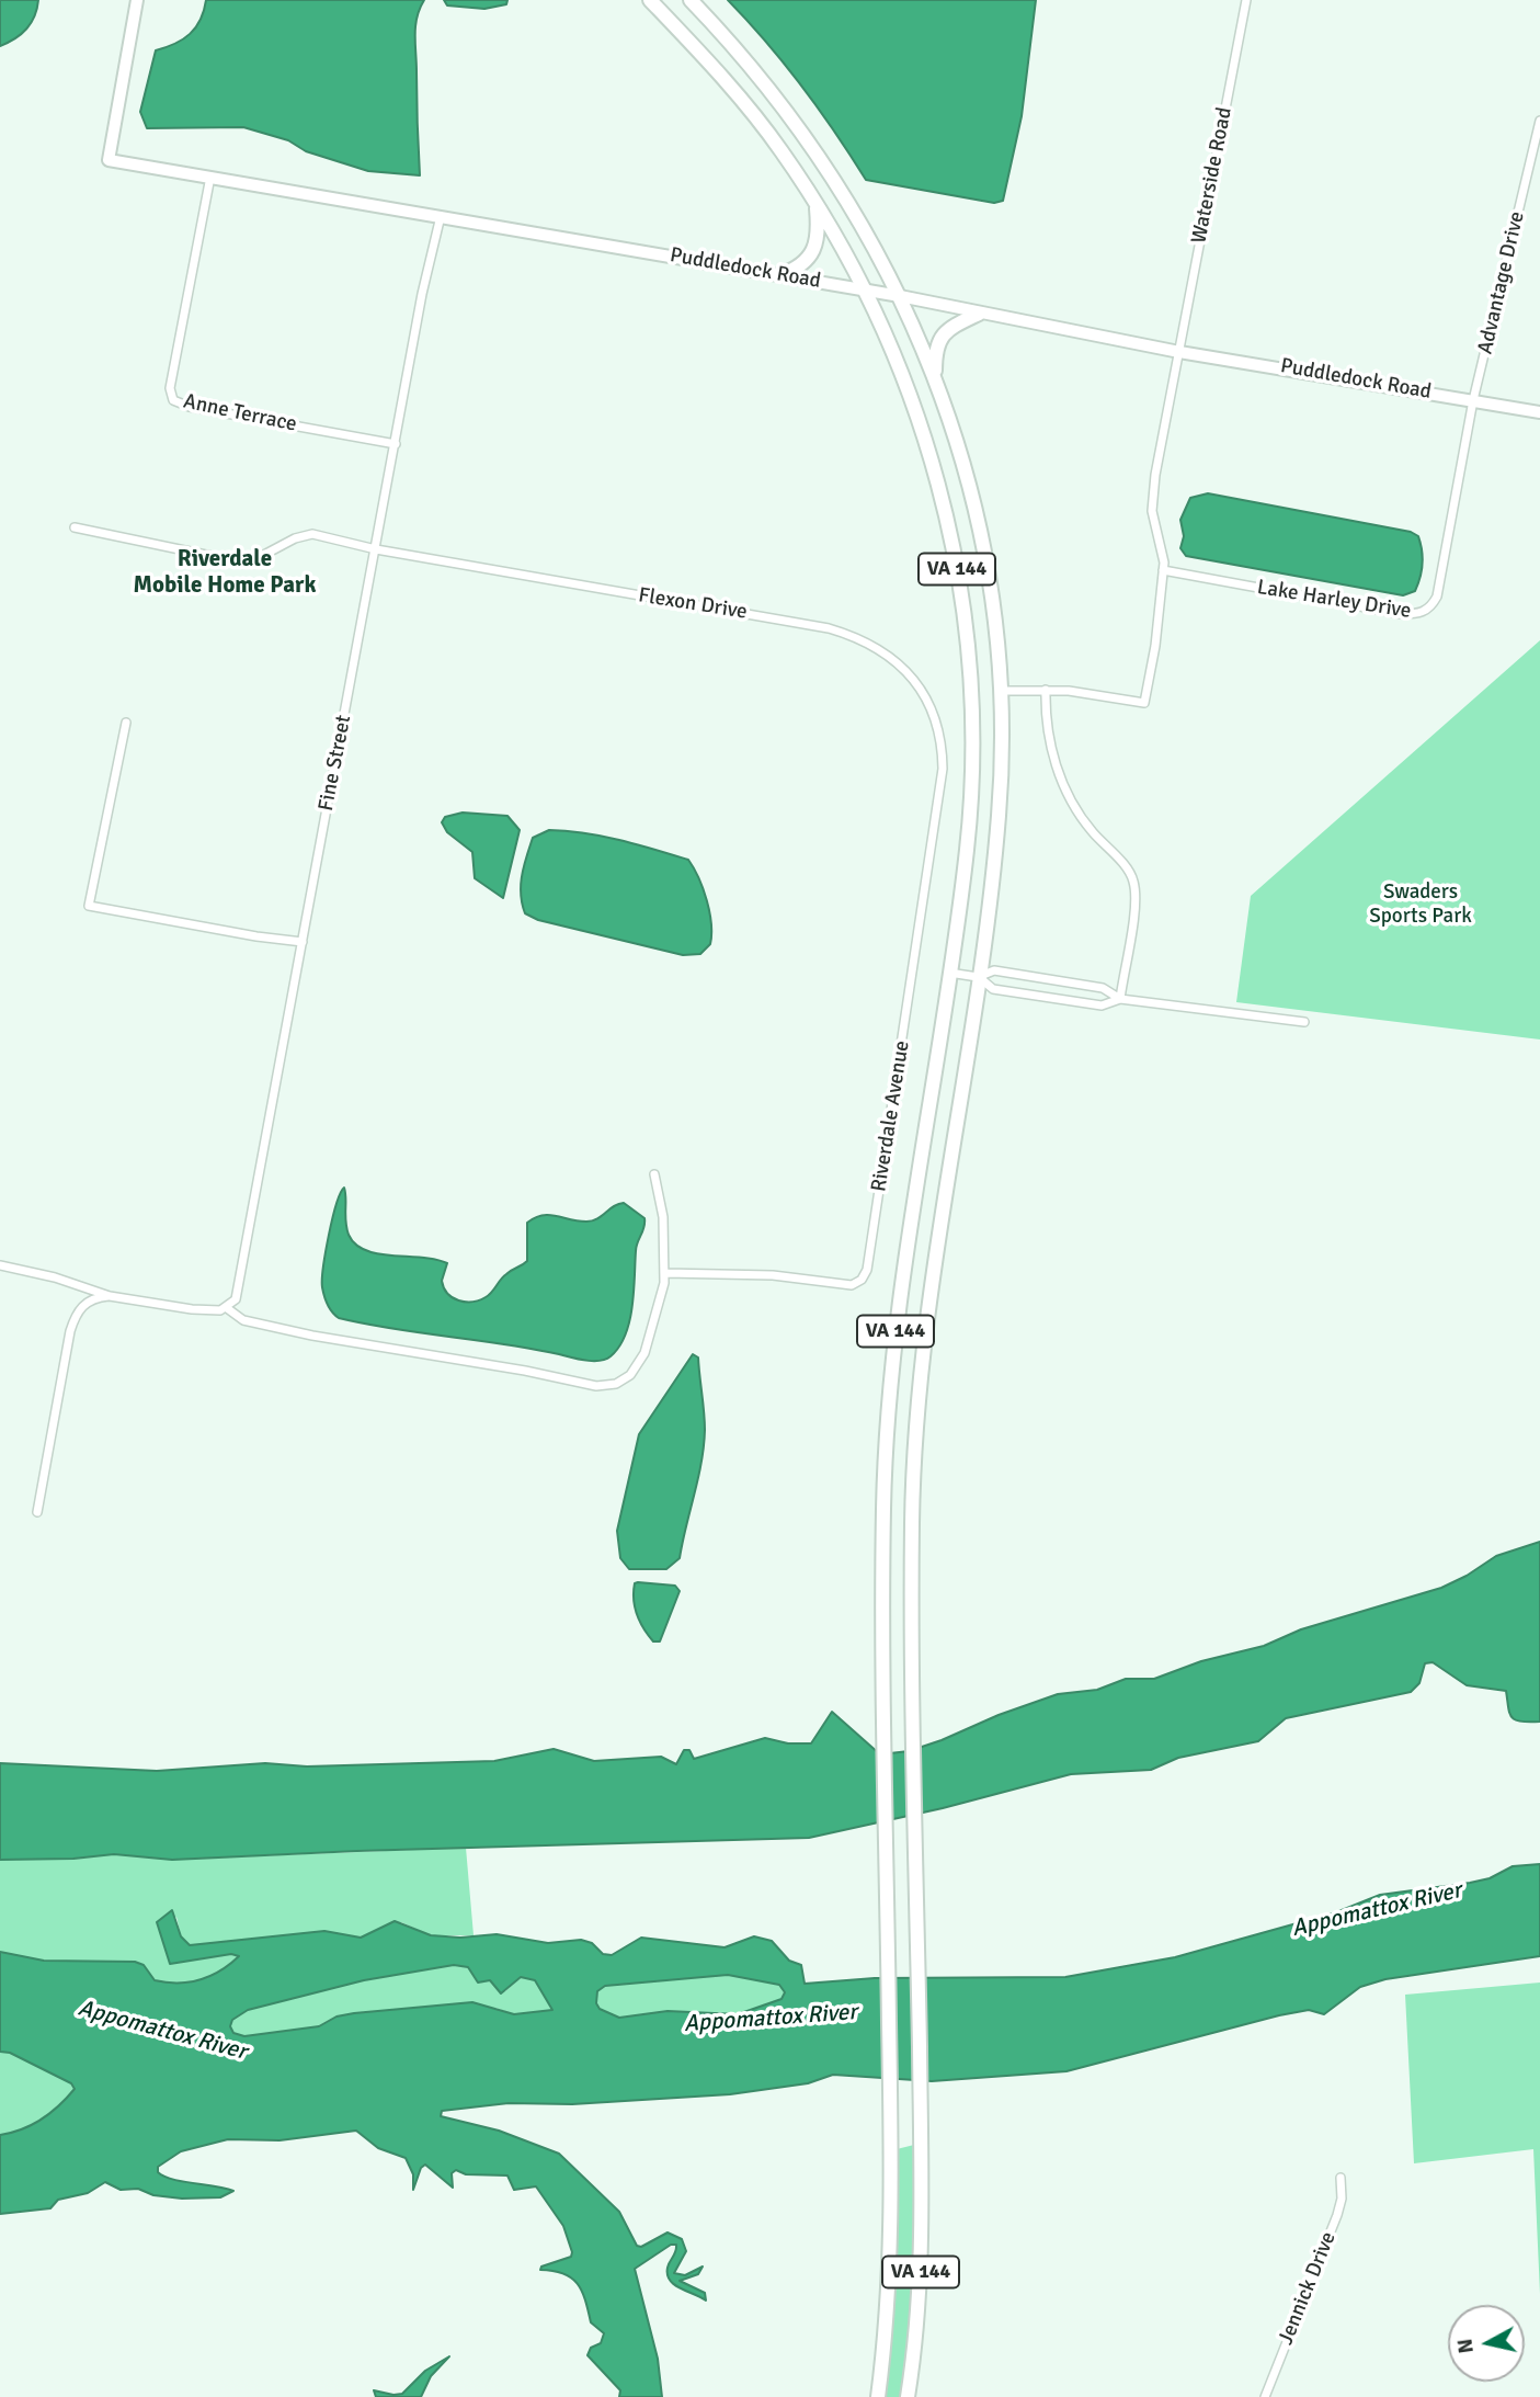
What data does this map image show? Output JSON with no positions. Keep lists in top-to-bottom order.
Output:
{
  "streets": {
    "main road": ["VA 144"],
    "street": [
      "Waterside Road",
      "Puddledock Road",
      "Advantage Drive",
      "Anne Terrace",
      "Lake Harley Drive",
      "Flexon Drive",
      "Fine Street",
      "Riverdale Avenue",
      "Jennick Drive"
    ]
  },
  "crossings": [
    ["Waterside Road", "Puddledock Road"],
    ["Waterside Road", "Lake Harley Drive"],
    ["Puddledock Road", "Advantage Drive"],
    ["Puddledock Road", "Anne Terrace"],
    ["Puddledock Road", "VA 144"],
    ["Puddledock Road", "Lake Harley Drive"],
    ["Puddledock Road", "Fine Street"],
    ["Advantage Drive", "Lake Harley Drive"],
    ["Anne Terrace", "Fine Street"],
    ["Flexon Drive", "Fine Street"],
    ["Flexon Drive", "Riverdale Avenue"]
  ],
  "districts": ["Riverdale Mobile Home Park"],
  "water": ["Appomattox River"],
  "parks": ["Swaders Sports Park"],
  "north": "left"
}
